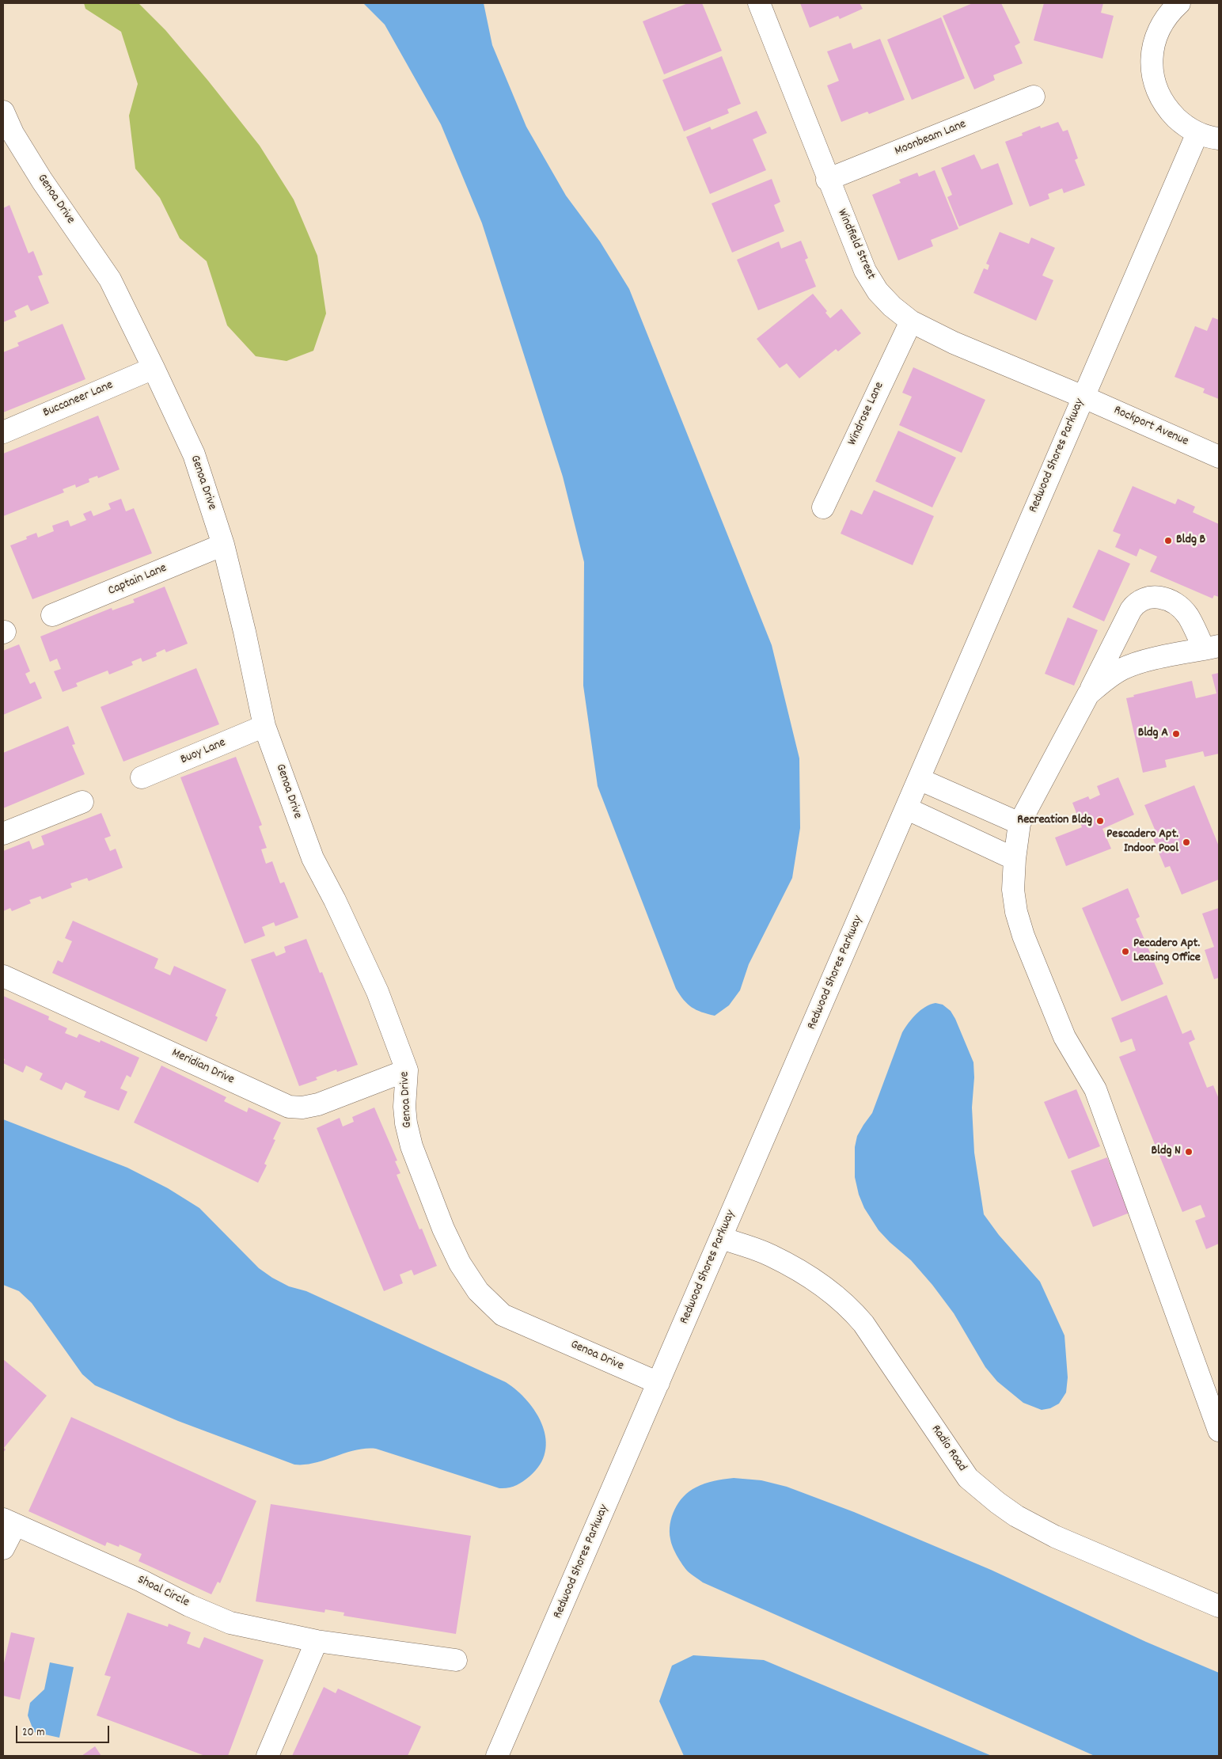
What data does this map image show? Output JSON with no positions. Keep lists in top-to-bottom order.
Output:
{
  "streets": {
    "street": [
      "Moonbeam Lane",
      "Genoa Drive",
      "Windfield Street",
      "Buccaneer Lane",
      "Windrose Lane",
      "Rockport Avenue",
      "Redwood Shores Parkway",
      "Captain Lane",
      "Buoy Lane",
      "Meridian Drive",
      "Radio Road",
      "Shoal Circle"
    ]
  },
  "crossings": [
    ["Moonbeam Lane", "Windfield Street"],
    ["Genoa Drive", "Buccaneer Lane"],
    ["Genoa Drive", "Redwood Shores Parkway"],
    ["Genoa Drive", "Captain Lane"],
    ["Genoa Drive", "Buoy Lane"],
    ["Genoa Drive", "Meridian Drive"],
    ["Windfield Street", "Windrose Lane"],
    ["Windfield Street", "Rockport Avenue"],
    ["Windfield Street", "Redwood Shores Parkway"],
    ["Rockport Avenue", "Redwood Shores Parkway"],
    ["Redwood Shores Parkway", "Radio Road"]
  ],
  "places": [
    "Bldg B",
    "Bldg A",
    "Recreation Bldg",
    "Pescadero Apt. Indoor Pool",
    "Pecadero Apt. Leasing Office",
    "Bldg N"
  ],
  "scale_bar": "20 m"
}
